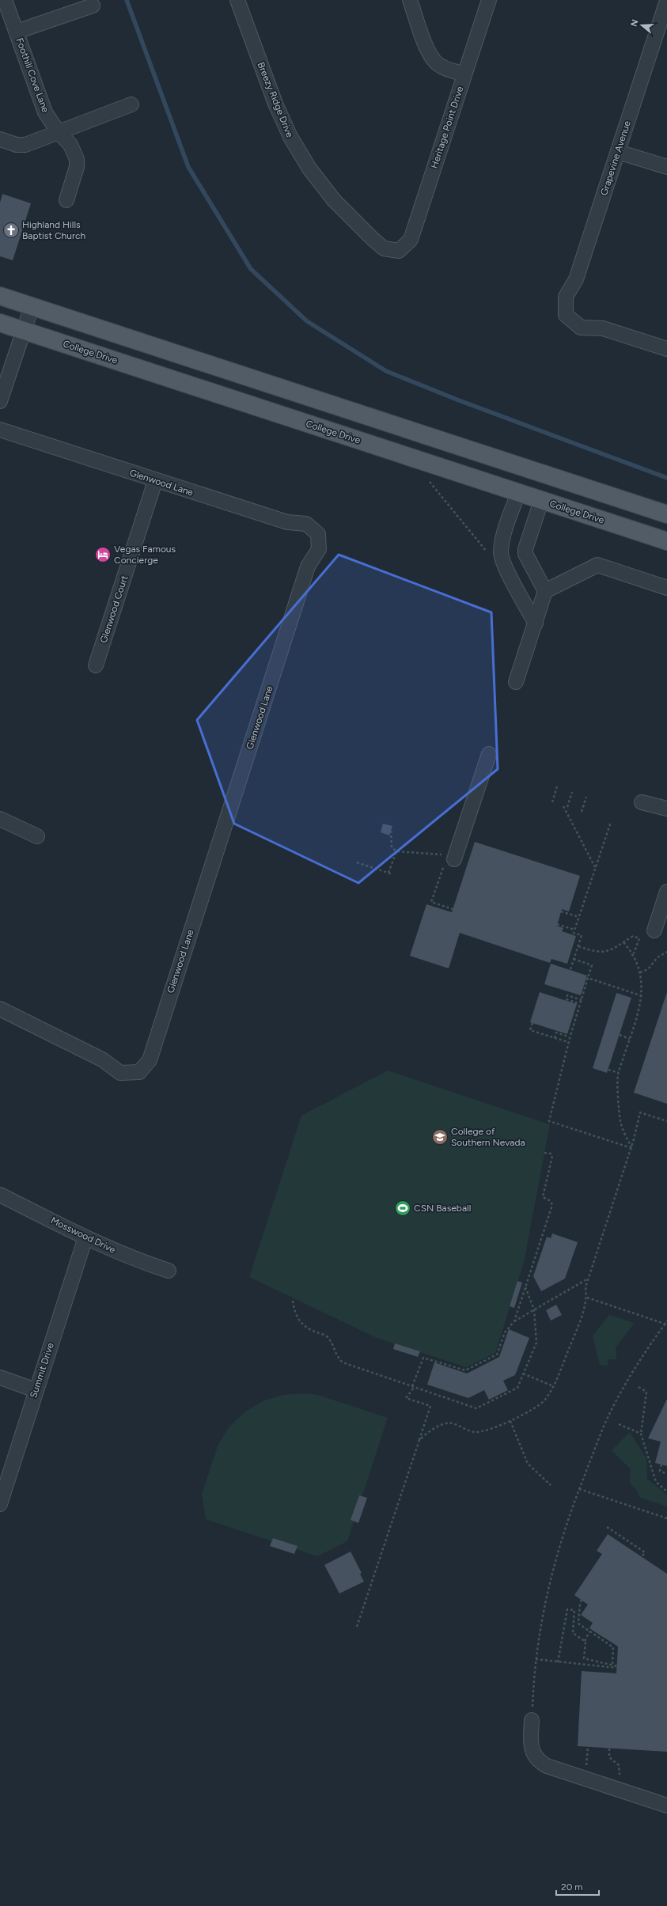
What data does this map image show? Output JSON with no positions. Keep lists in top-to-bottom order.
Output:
{
  "streets": {
    "main road": ["College Drive"],
    "street": [
      "Foothill Cove Lane",
      "Breezy Ridge Drive",
      "Heritage Point Drive",
      "Grapevine Avenue",
      "Glenwood Lane",
      "Glenwood Court",
      "Mosswood Drive",
      "Summit Drive"
    ]
  },
  "crossings": [
    ["Breezy Ridge Drive", "Heritage Point Drive"],
    ["Glenwood Lane", "Glenwood Court"],
    ["Mosswood Drive", "Summit Drive"]
  ],
  "places": {
    "church": ["Highland Hills Baptist Church"],
    "hotel": ["Vegas Famous Concierge"],
    "school or university": ["College of Southern Nevada"],
    "sports": ["CSN Baseball"]
  },
  "scale_bar": "20 m",
  "north": "left"
}
